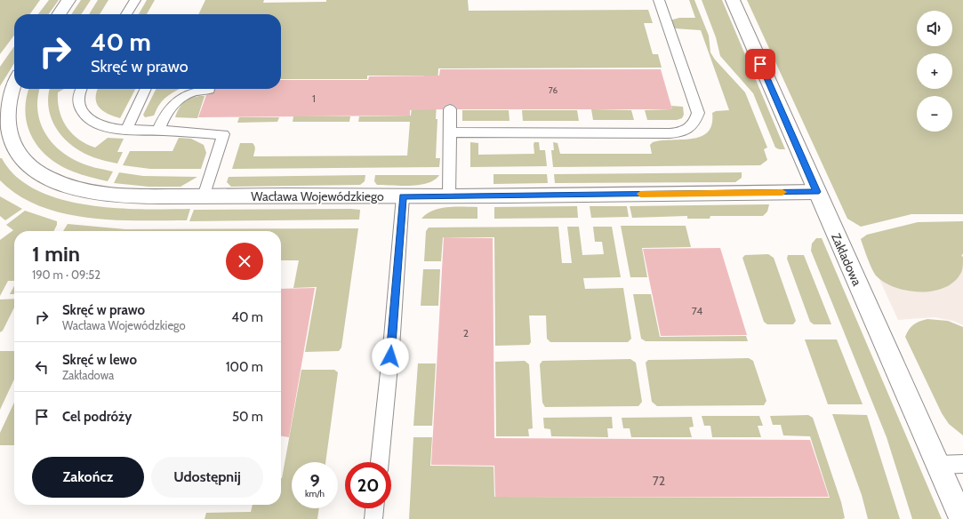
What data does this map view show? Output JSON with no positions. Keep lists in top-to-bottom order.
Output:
{
  "streets": {
    "street": ["Wacława Wojewódzkiego", "Zakładowa"]
  },
  "crossings": [
    ["Wacława Wojewódzkiego", "Zakładowa"]
  ],
  "house_numbers": [
    "76",
    "1",
    "74",
    "2",
    "72"
  ],
  "page": {
    "map_buttons": ["+", "−"],
    "turn": ["40 m", "Skręć w prawo"],
    "heading": ["1 min", "190 m · 09:52"],
    "list": [
      {
        "name": "Skręć w prawo",
        "note": "Wacława Wojewódzkiego",
        "value": "40 m"
      },
      {
        "name": "Skręć w lewo",
        "note": "Zakładowa",
        "value": "100 m"
      },
      {
        "name": "Cel podróży",
        "value": "50 m"
      }
    ],
    "buttons": ["Zakończ", "Udostępnij"],
    "speed": "9 km/h",
    "limit": "20"
  }
}
